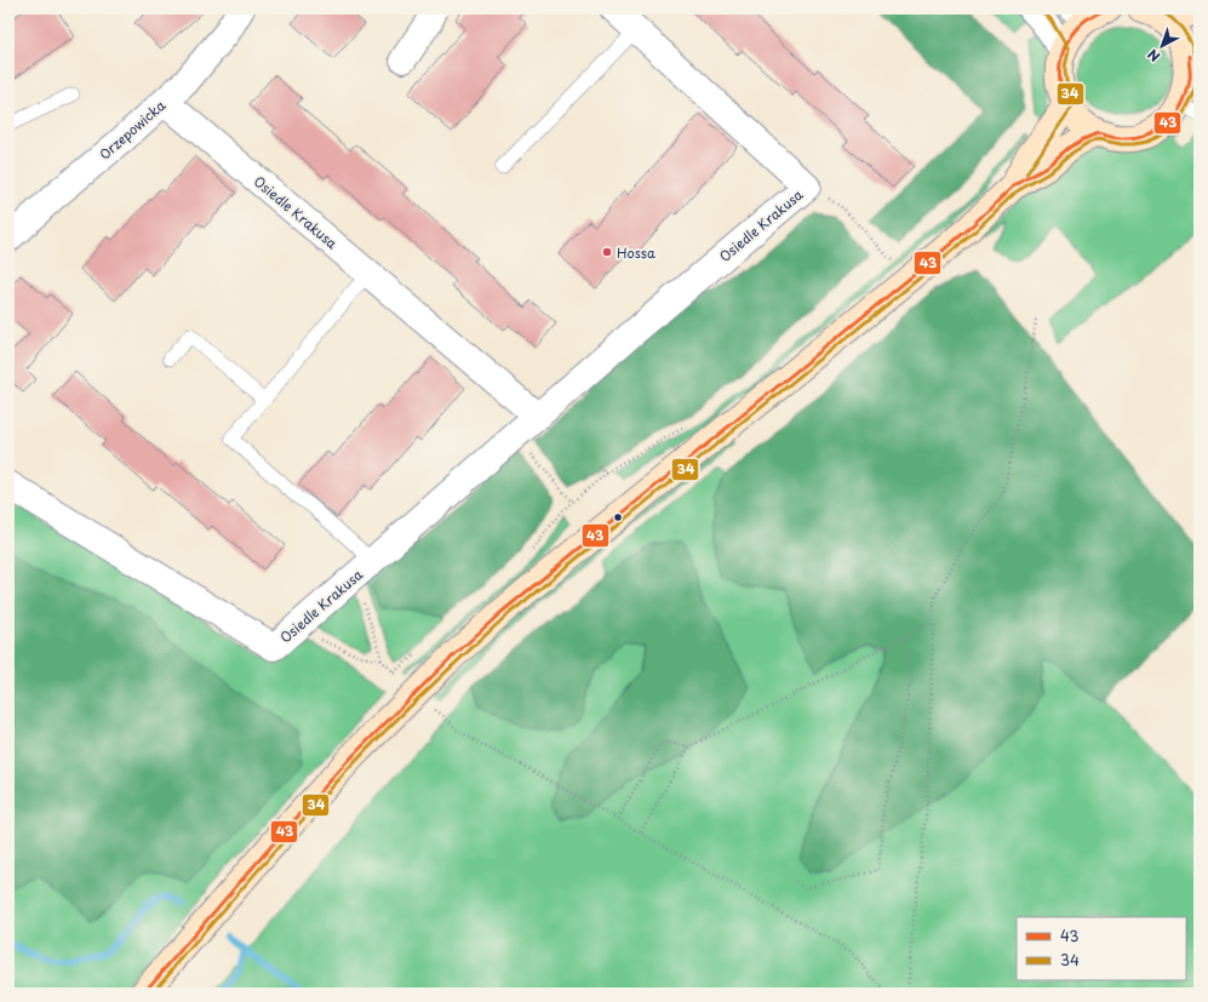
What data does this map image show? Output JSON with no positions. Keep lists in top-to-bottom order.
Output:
{
  "streets": {
    "street": ["Orzepowicka", "Osiedle Krakusa"]
  },
  "crossings": [
    ["Orzepowicka", "Osiedle Krakusa"]
  ],
  "places": ["Hossa"],
  "lines": ["transit line 43", "transit line 34"],
  "legend": ["43", "34"],
  "north": "bottom left"
}
